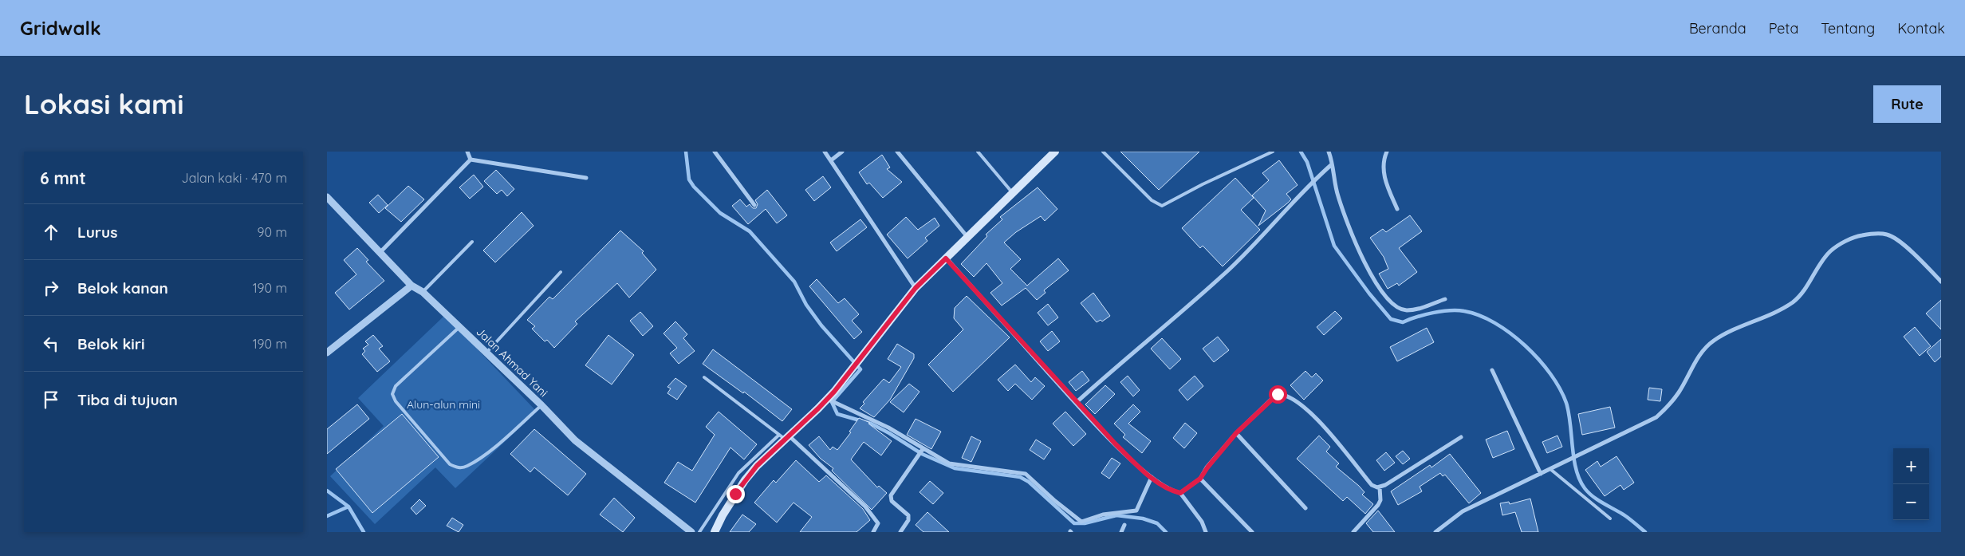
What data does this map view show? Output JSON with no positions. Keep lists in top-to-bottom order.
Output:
{
  "streets": {
    "street": ["Jalan Ahmad Yani"]
  },
  "parks": ["Alun-alun mini"],
  "page": {
    "header": "Gridwalk",
    "nav": [
      "Beranda",
      "Peta",
      "Tentang",
      "Kontak"
    ],
    "buttons": "Rute",
    "title": "Lokasi kami",
    "heading": ["6 mnt", "Jalan kaki · 470 m"],
    "list": [
      ["Lurus", "90 m"],
      ["Belok kanan", "190 m"],
      ["Belok kiri", "190 m"],
      "Tiba di tujuan"
    ],
    "map_buttons": ["+", "−"]
  }
}
